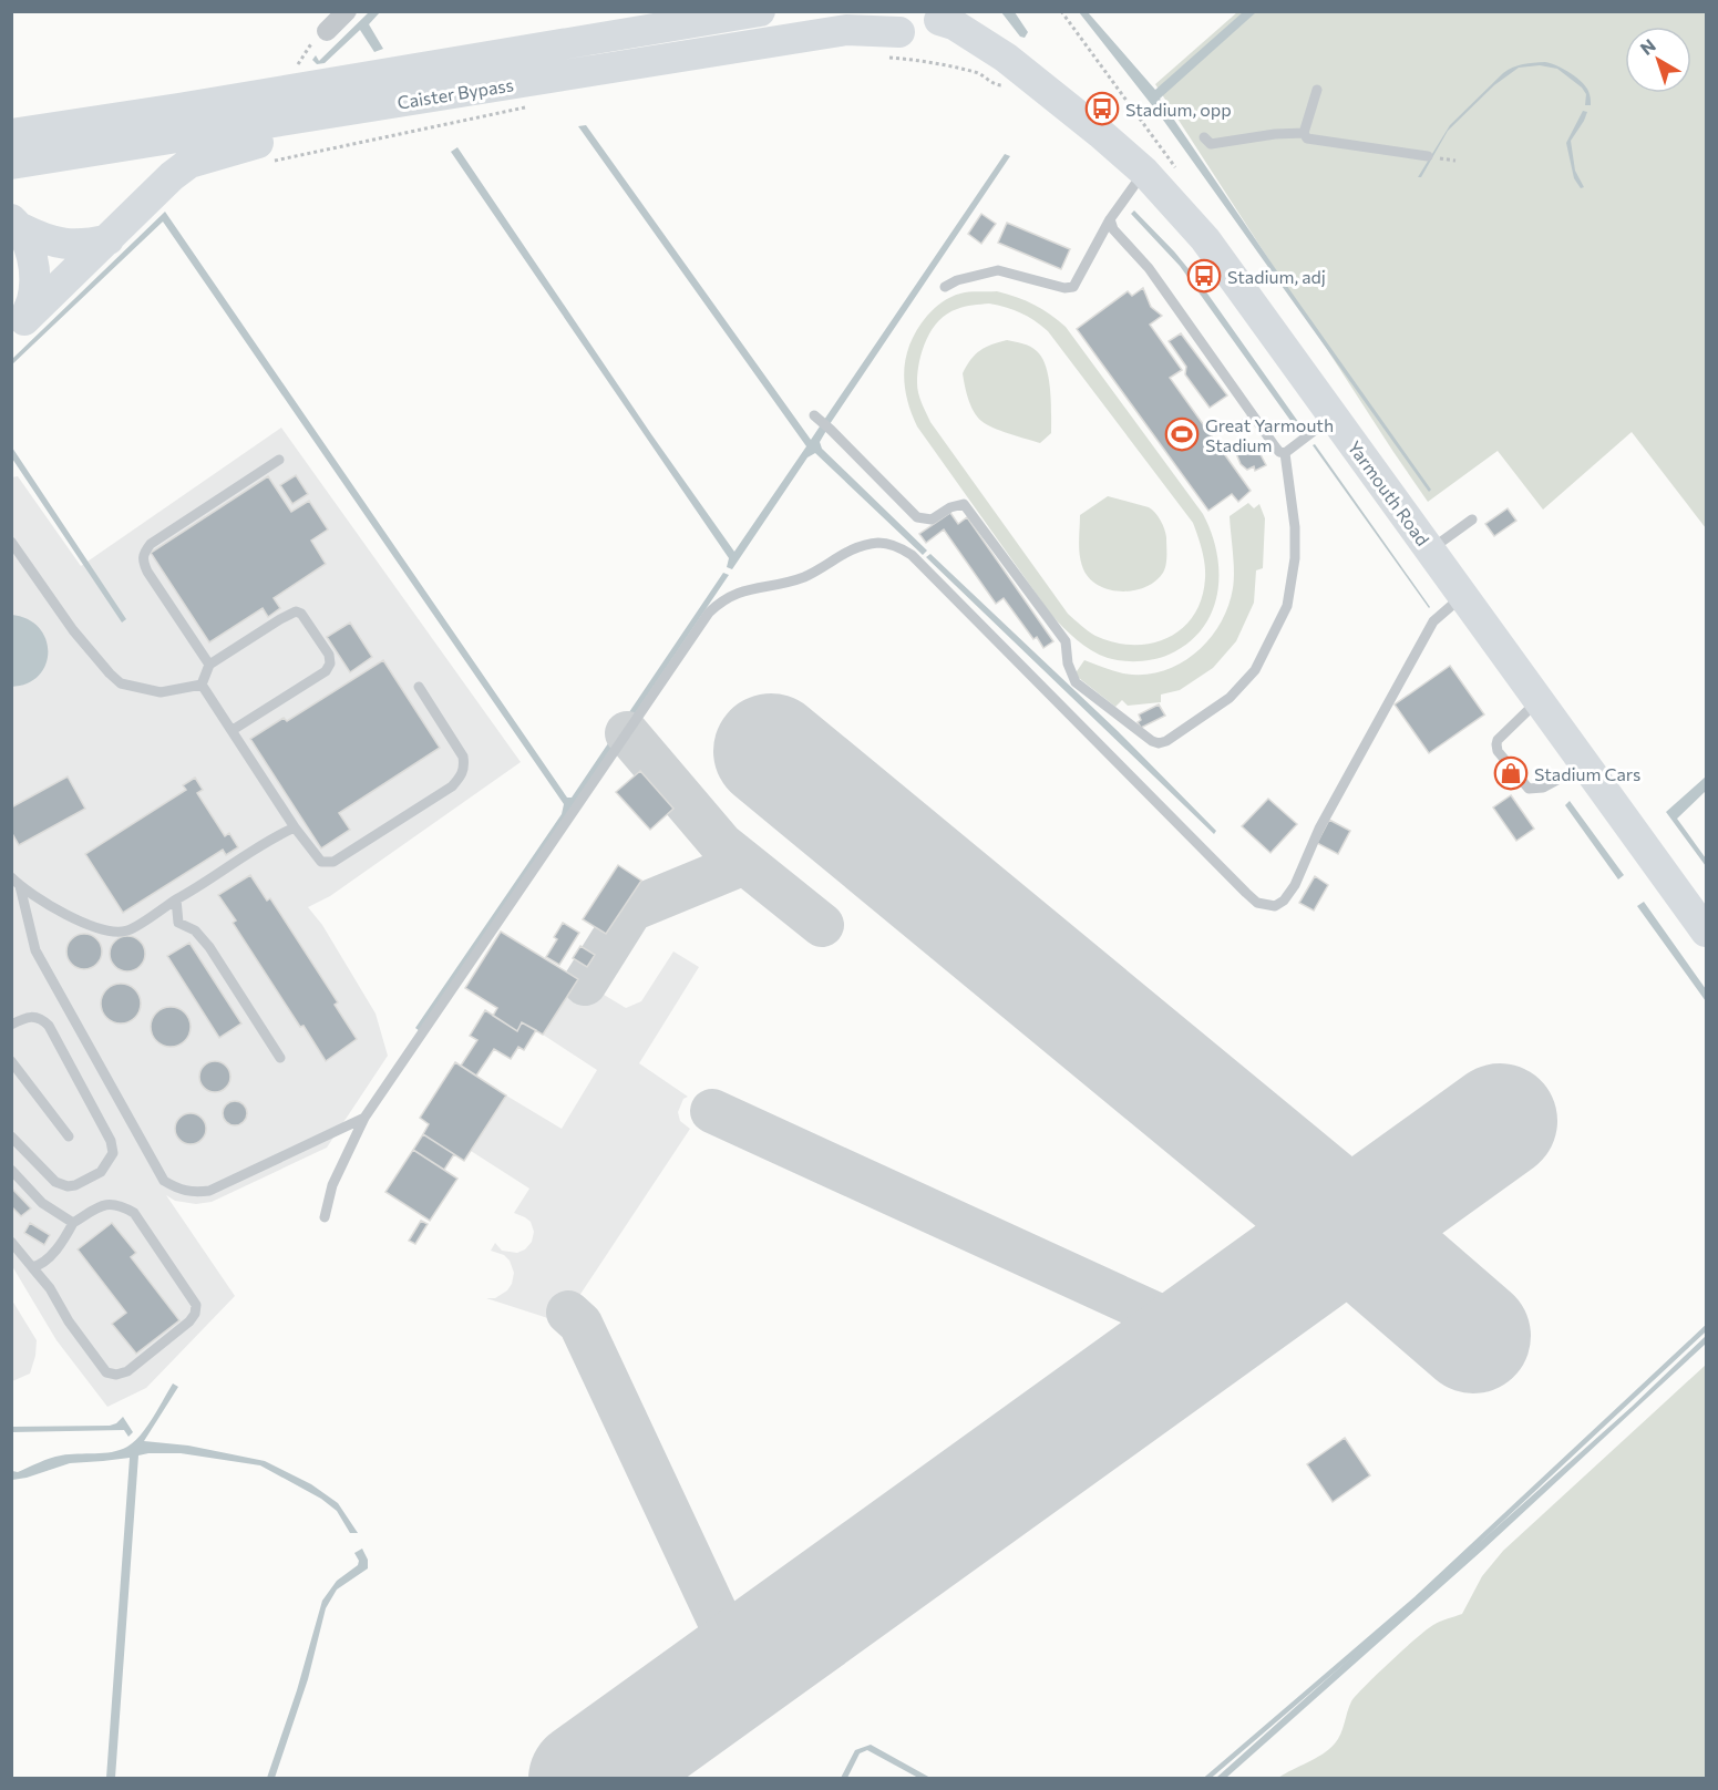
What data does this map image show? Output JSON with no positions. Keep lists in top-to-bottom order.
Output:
{
  "streets": {
    "main road": ["Caister Bypass", "Yarmouth Road"]
  },
  "crossings": [
    ["Caister Bypass", "Yarmouth Road"]
  ],
  "places": {
    "bus stop": ["Stadium, opp", "Stadium, adj"],
    "sports": ["Great Yarmouth Stadium"],
    "shop": ["Stadium Cars"]
  },
  "north": "top left"
}
